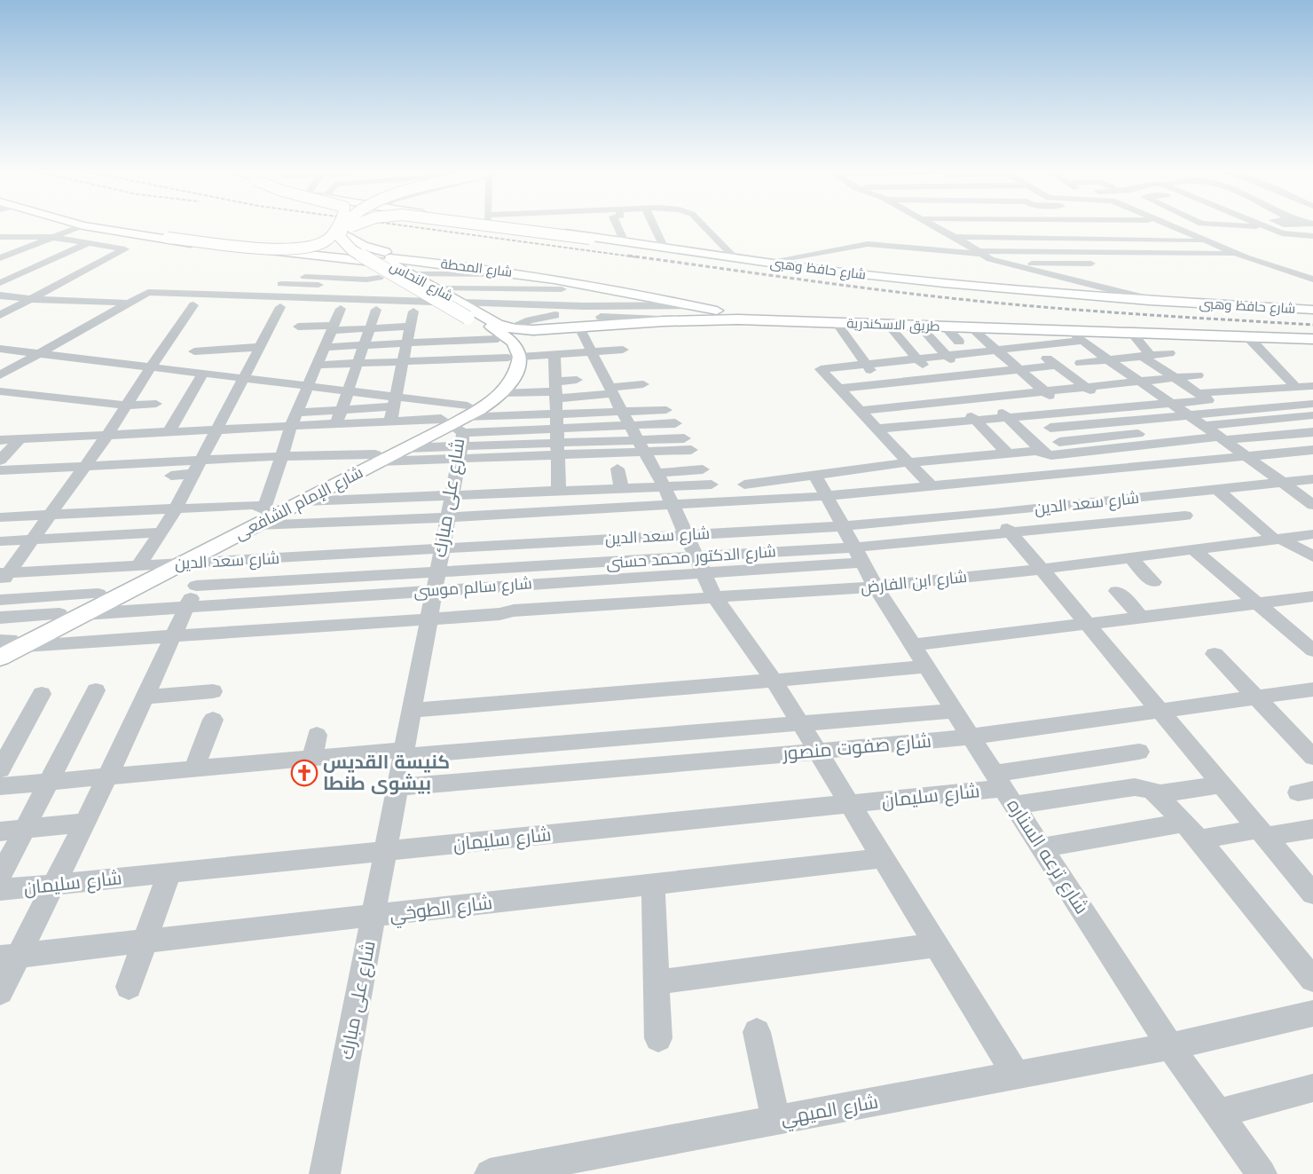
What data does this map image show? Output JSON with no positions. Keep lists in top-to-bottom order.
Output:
{
  "streets": {
    "main road": [
      "شارع المحطة",
      "شارع حافظ وهبى",
      "شارع النحاس",
      "طريق الاسكندرية",
      "شارع الإمام الشافعى"
    ],
    "street": [
      "شارع على مبارك",
      "شارع سعد الدين",
      "شارع ابن الفارض",
      "شارع سالم موسى",
      "شارع صفوت منصور",
      "شارع سليمان",
      "شارع ترعه السناره",
      "شارع الطوخي",
      "شارع الميهي"
    ]
  },
  "crossings": [
    ["شارع المحطة", "شارع النحاس"],
    ["شارع المحطة", "طريق الاسكندرية"],
    ["شارع النحاس", "طريق الاسكندرية"],
    ["شارع على مبارك", "شارع الإمام الشافعى"],
    ["شارع على مبارك", "شارع سعد الدين"],
    ["شارع على مبارك", "شارع ابن الفارض"],
    ["شارع على مبارك", "شارع سالم موسى"],
    ["شارع على مبارك", "شارع صفوت منصور"],
    ["شارع على مبارك", "شارع سليمان"],
    ["شارع على مبارك", "شارع الطوخي"],
    ["شارع الإمام الشافعى", "شارع سعد الدين"],
    ["شارع الإمام الشافعى", "شارع ابن الفارض"],
    ["شارع الإمام الشافعى", "شارع سالم موسى"],
    ["شارع سعد الدين", "شارع ترعه السناره"],
    ["شارع ابن الفارض", "شارع ترعه السناره"],
    ["شارع سالم موسى", "شارع ترعه السناره"],
    ["شارع صفوت منصور", "شارع ترعه السناره"],
    ["شارع سليمان", "شارع ترعه السناره"],
    ["شارع ترعه السناره", "شارع الميهي"]
  ],
  "places": {
    "church": ["كنيسة القديس بيشوى طنطا"]
  }
}
